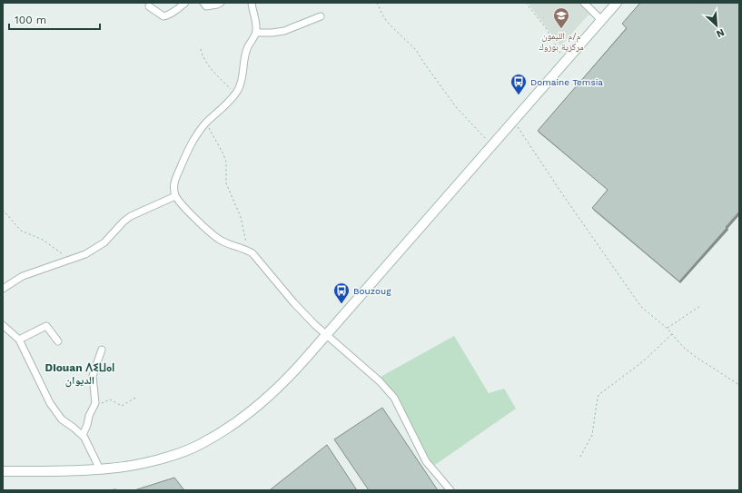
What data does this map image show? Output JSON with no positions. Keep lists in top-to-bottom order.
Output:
{
  "districts": ["Diouan ⴷⵉⵡⴰⵏ الديوان"],
  "places": {
    "school or university": ["م/م الليمون مركزية بوزوك"],
    "bus stop": ["Domaine Temsia", "Bouzoug"]
  },
  "scale_bar": "100 m",
  "north": "bottom right"
}
